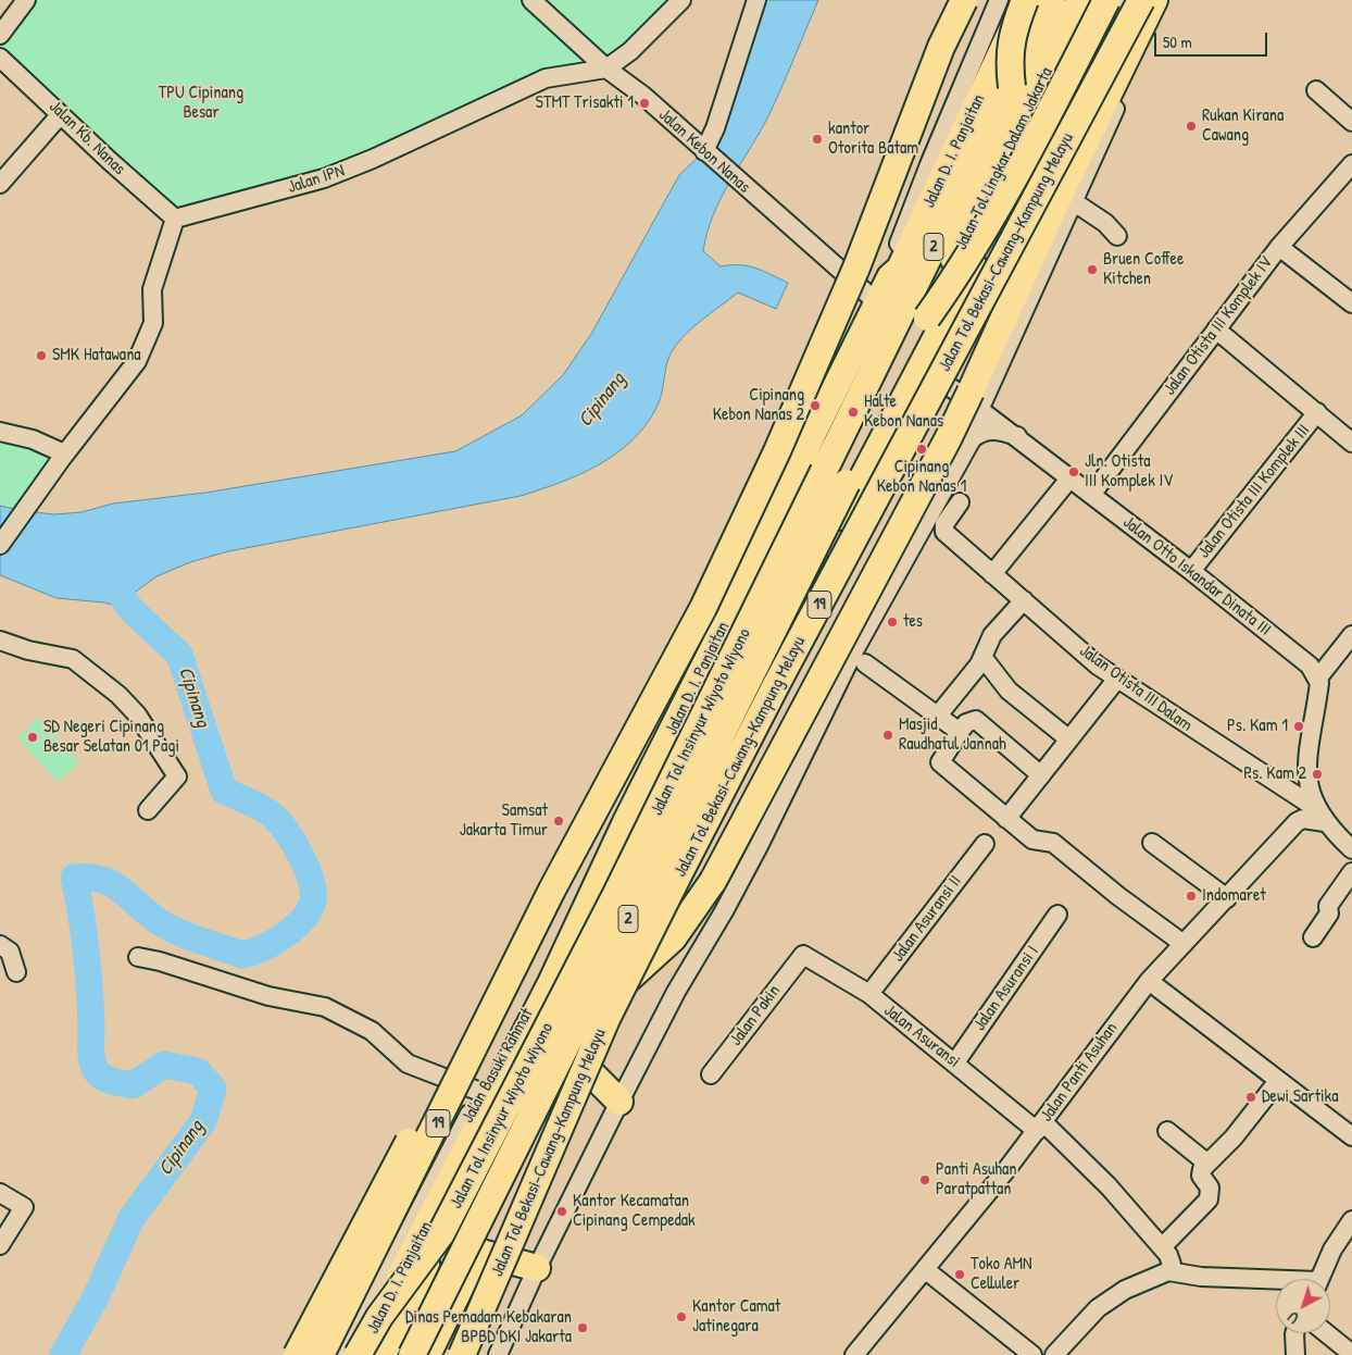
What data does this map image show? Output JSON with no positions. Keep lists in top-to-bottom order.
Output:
{
  "streets": {
    "highway": [
      "Jalan D. I. Panjaitan",
      "Jalan Tol Lingkar Dalam Jakarta",
      "2",
      "Jalan Tol Bekasi–Cawang–Kampung Melayu",
      "19",
      "Jalan Tol Insinyur Wiyoto Wiyono"
    ],
    "street": [
      "Jalan Kb. Nanas",
      "Jalan Kebon Nanas",
      "Jalan IPN",
      "Jalan Otista III Komplek IV",
      "Jalan Otista III Komplek III",
      "Jalan Otto Iskandar Dinata III",
      "Jalan Otista III Dalam",
      "Jalan Asuransi II",
      "Jalan Asuransi I",
      "Jalan Pakin",
      "Jalan Asuransi",
      "Jalan Basuki Rahmat",
      "Jalan Panti Asuhan"
    ]
  },
  "crossings": [
    ["Jalan Kb. Nanas", "Jalan IPN"],
    ["Jalan Kebon Nanas", "Jalan D. I. Panjaitan"],
    ["Jalan Kebon Nanas", "Jalan IPN"],
    ["Jalan D. I. Panjaitan", "Jalan Basuki Rahmat"],
    ["Jalan Tol Lingkar Dalam Jakarta", "Jalan Tol Insinyur Wiyoto Wiyono"],
    ["Jalan Otista III Komplek IV", "Jalan Otto Iskandar Dinata III"],
    ["Jalan Otista III Komplek III", "Jalan Otto Iskandar Dinata III"],
    ["Jalan Otista III Dalam", "Jalan Panti Asuhan"],
    ["Jalan Asuransi II", "Jalan Asuransi"],
    ["Jalan Asuransi I", "Jalan Asuransi"],
    ["Jalan Pakin", "Jalan Asuransi"],
    ["Jalan Asuransi", "Jalan Panti Asuhan"]
  ],
  "water": ["Cipinang"],
  "parks": ["TPU Cipinang Besar"],
  "places": [
    "STMT Trisakti 1",
    "Rukan Kirana Cawang",
    "kantor Otorita Batam",
    "Bruen Coffee Kitchen",
    "SMK Hatawana",
    "Cipinang Kebon Nanas 2",
    "Halte Kebon Nanas",
    "Cipinang Kebon Nanas 1",
    "Jln. Otista III Komplek IV",
    "tes",
    "Ps. Kam 1",
    "Masjid Raudhatul Jannah",
    "SD Negeri Cipinang Besar Selatan 01 Pagi",
    "Ps. Kam 2",
    "Samsat Jakarta Timur",
    "Indomaret",
    "Dewi Sartika",
    "Panti Asuhan Paratpattan",
    "Kantor Kecamatan Cipinang Cempedak",
    "Toko AMN Celluler",
    "Kantor Camat Jatinegara",
    "Dinas Pemadam Kebakaran BPBD DKI Jakarta"
  ],
  "scale_bar": "50 m",
  "north": "bottom left"
}
